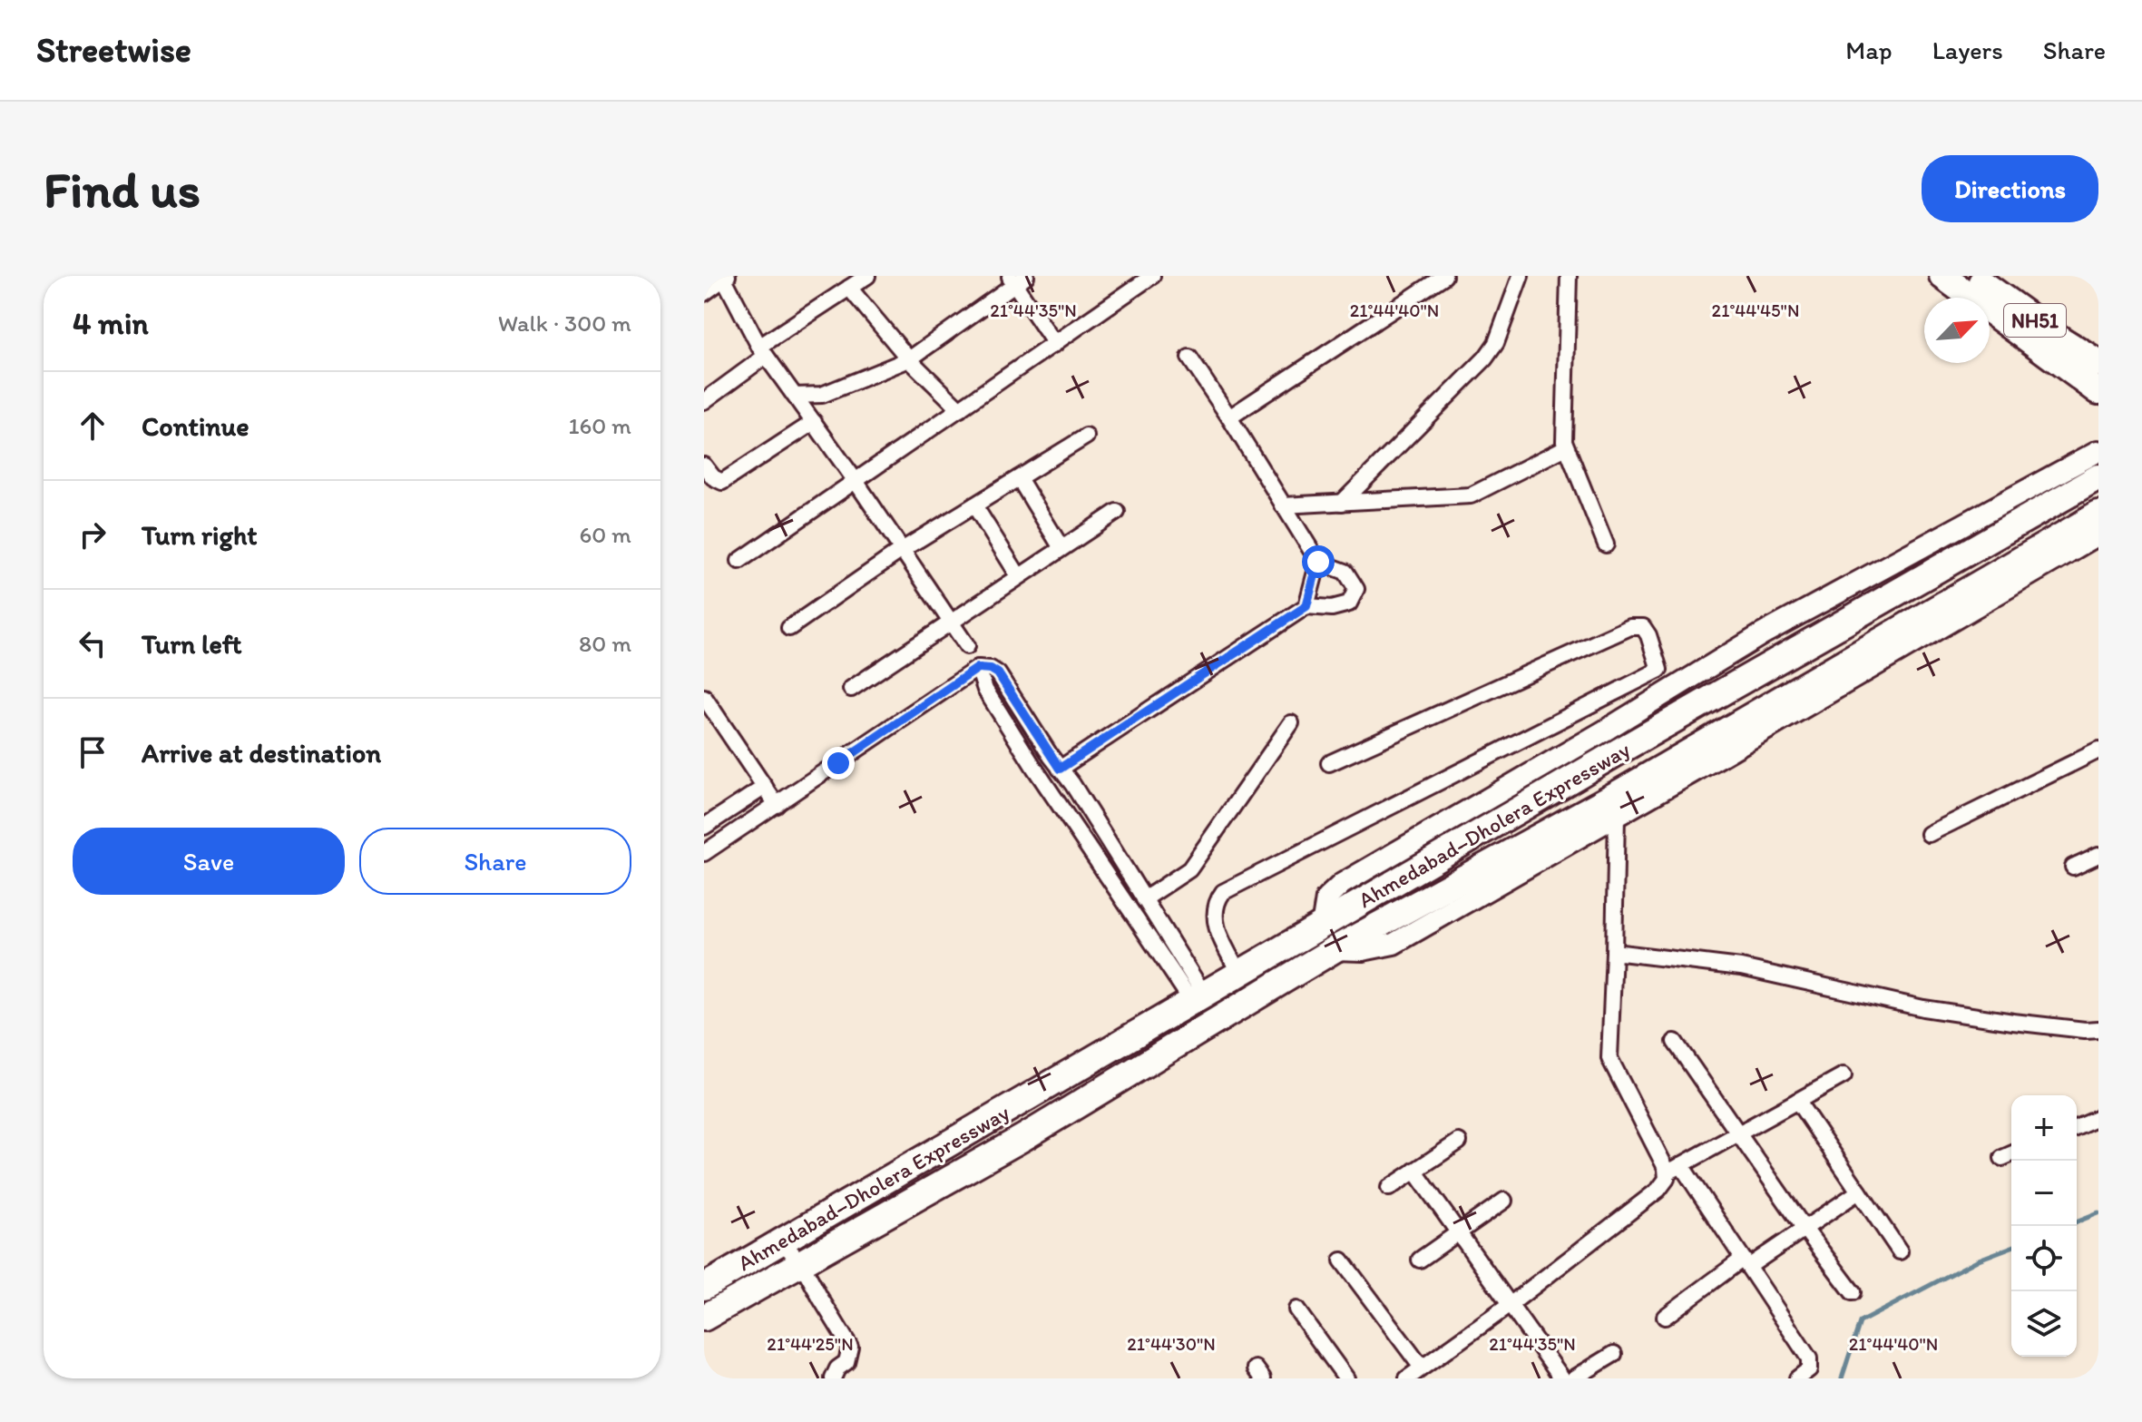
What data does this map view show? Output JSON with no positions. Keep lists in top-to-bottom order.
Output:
{
  "streets": {
    "highway": ["NH51", "Ahmedabad–Dholera Expressway"]
  },
  "north": "top right",
  "page": {
    "header": "Streetwise",
    "nav": ["Map", "Layers", "Share"],
    "buttons": [
      "Directions",
      ["Save", "Share"]
    ],
    "title": "Find us",
    "heading": ["4 min", "Walk · 300 m"],
    "list": [
      ["Continue", "160 m"],
      ["Turn right", "60 m"],
      ["Turn left", "80 m"],
      "Arrive at destination"
    ],
    "map_buttons": ["+", "−"]
  },
  "coordinates": [
    "21°44'35\"N",
    "21°44'40\"N",
    "21°44'45\"N",
    "21°44'25\"N",
    "21°44'30\"N"
  ]
}
